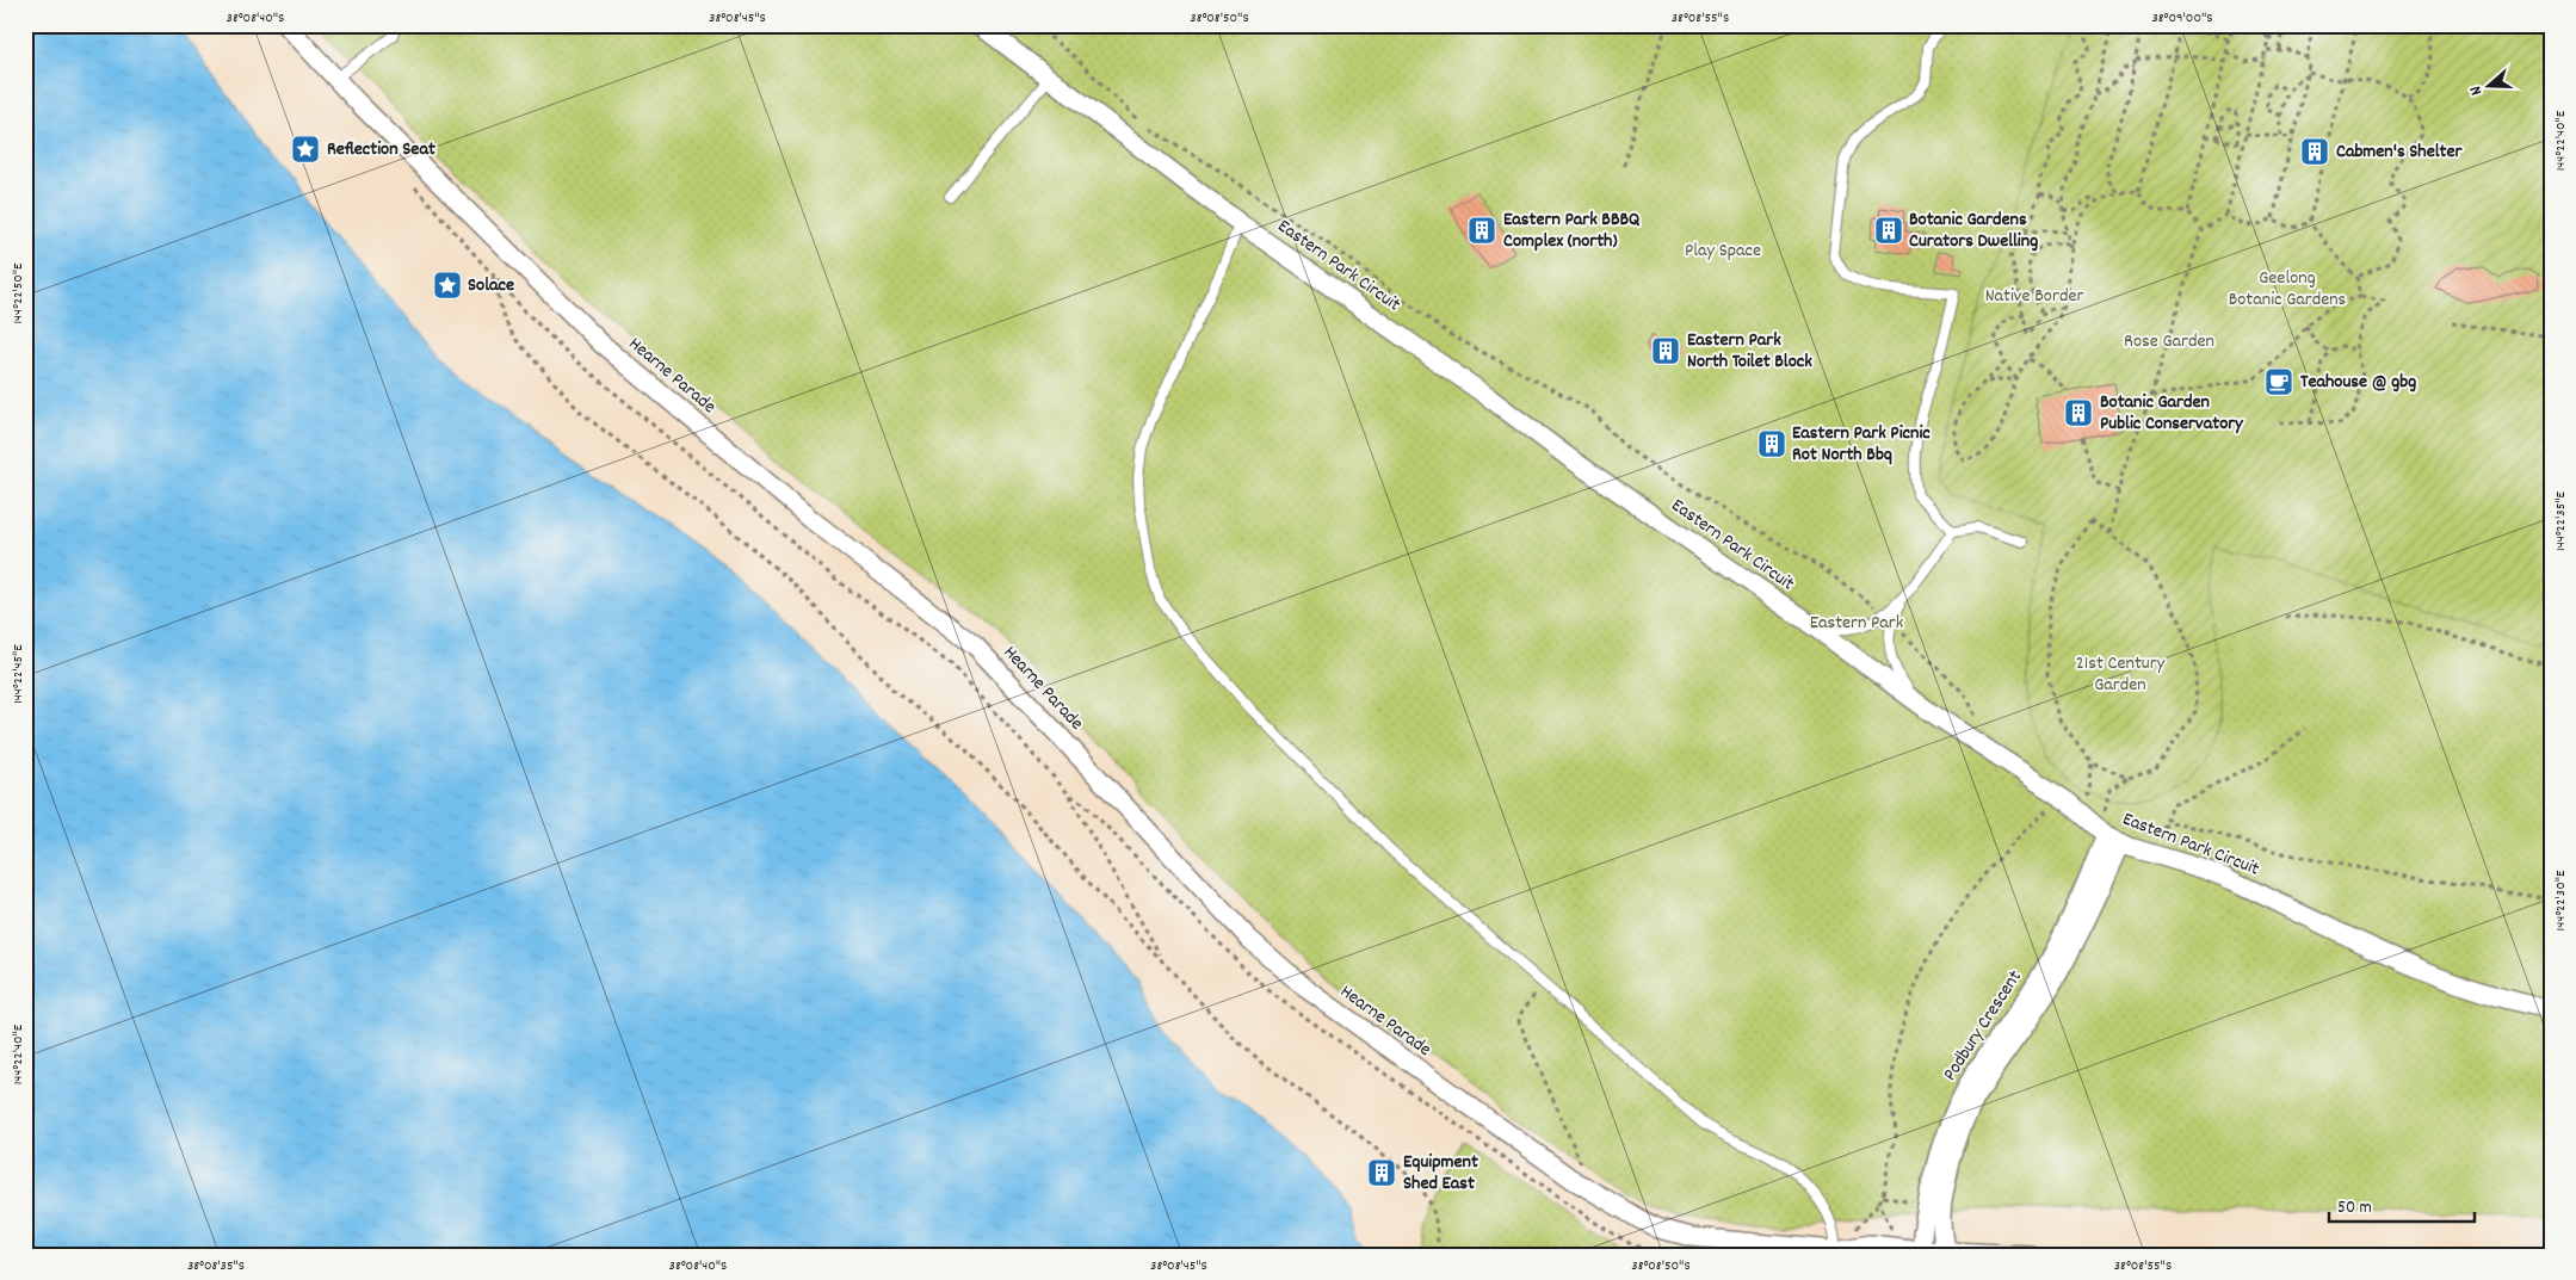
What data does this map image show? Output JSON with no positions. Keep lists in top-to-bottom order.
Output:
{
  "streets": {
    "street": ["Eastern Park Circuit", "Hearne Parade", "Podbury Crescent"]
  },
  "crossings": [
    ["Eastern Park Circuit", "Podbury Crescent"],
    ["Hearne Parade", "Podbury Crescent"]
  ],
  "parks": [
    "Play Space",
    "Geelong Botanic Gardens",
    "Native Border",
    "Rose Garden",
    "Eastern Park",
    "21st Century Garden"
  ],
  "places": {
    "place": ["Reflection Seat", "Solace"],
    "building": [
      "Cabmen's Shelter",
      "Eastern Park BBBQ Complex (north)",
      "Botanic Gardens Curators Dwelling",
      "Eastern Park North Toilet Block",
      "Botanic Garden Public Conservatory",
      "Eastern Park Picnic Rot North Bbq",
      "Equipment Shed East"
    ],
    "cafe": ["Teahouse @ gbg"]
  },
  "scale_bar": "50 m",
  "north": "left",
  "coordinates": [
    "38°08'40\"S",
    "38°08'45\"S",
    "38°08'50\"S",
    "38°08'55\"S",
    "38°09'00\"S",
    "144°22'40\"E",
    "144°22'50\"E",
    "144°22'35\"E",
    "144°22'45\"E",
    "144°22'30\"E",
    "38°08'35\"S"
  ]
}
